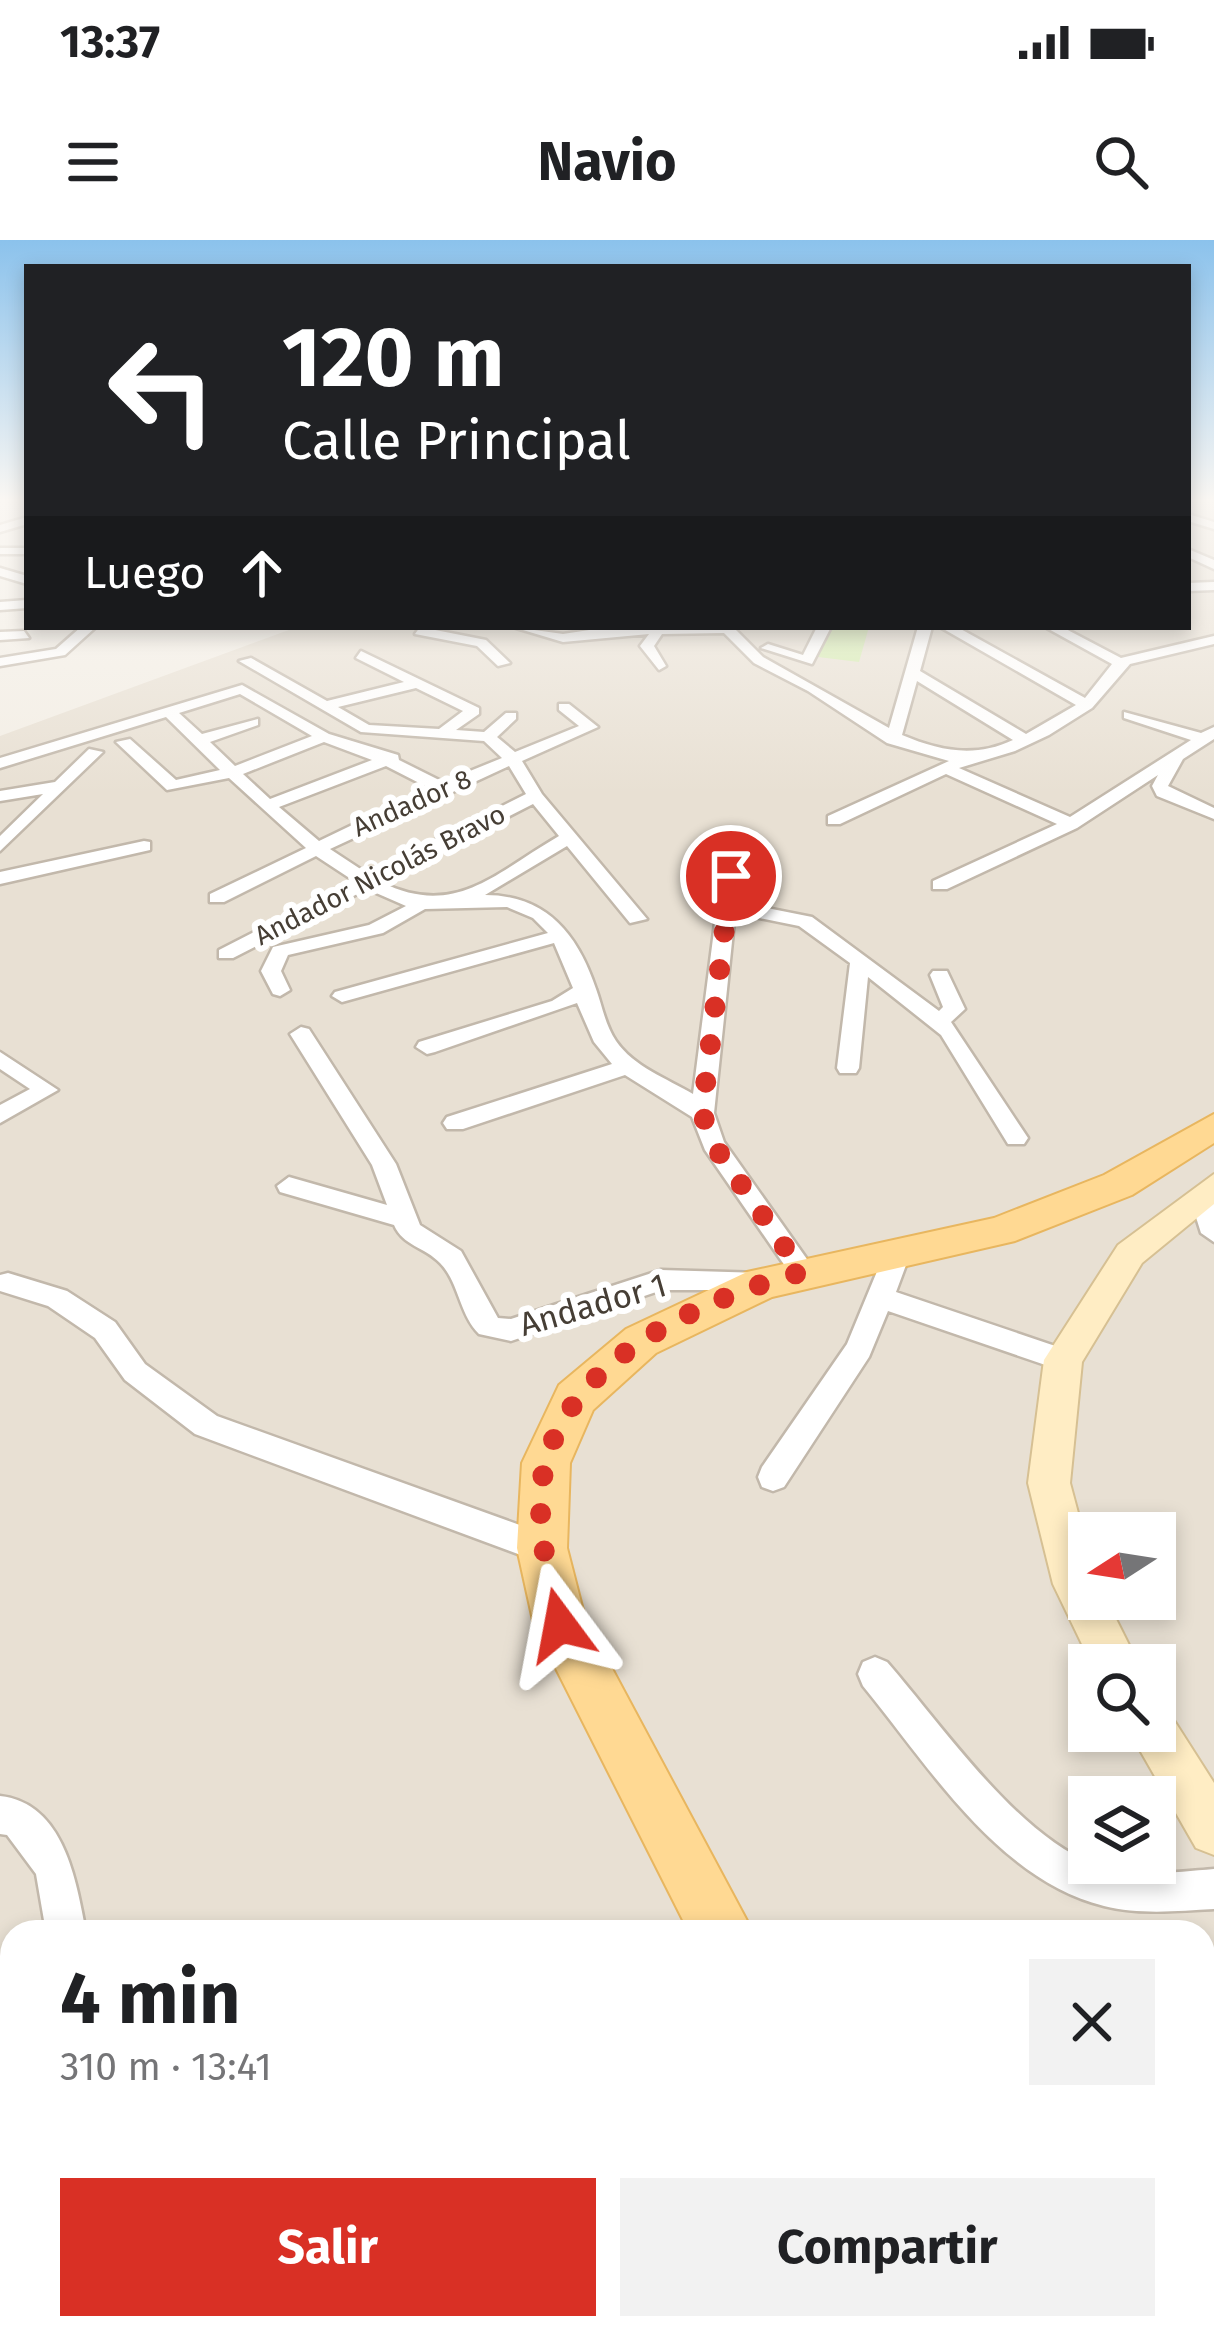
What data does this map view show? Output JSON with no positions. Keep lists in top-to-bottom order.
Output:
{
  "streets": {
    "street": ["Andador 8", "Andador Nicolás Bravo", "Andador 1"]
  },
  "north": "left",
  "page": {
    "status": "13:37",
    "header": "Navio",
    "turn": ["120 m", "Calle Principal"],
    "then": "Luego",
    "heading": ["4 min", "310 m · 13:41"],
    "buttons": ["Salir", "Compartir"]
  }
}
